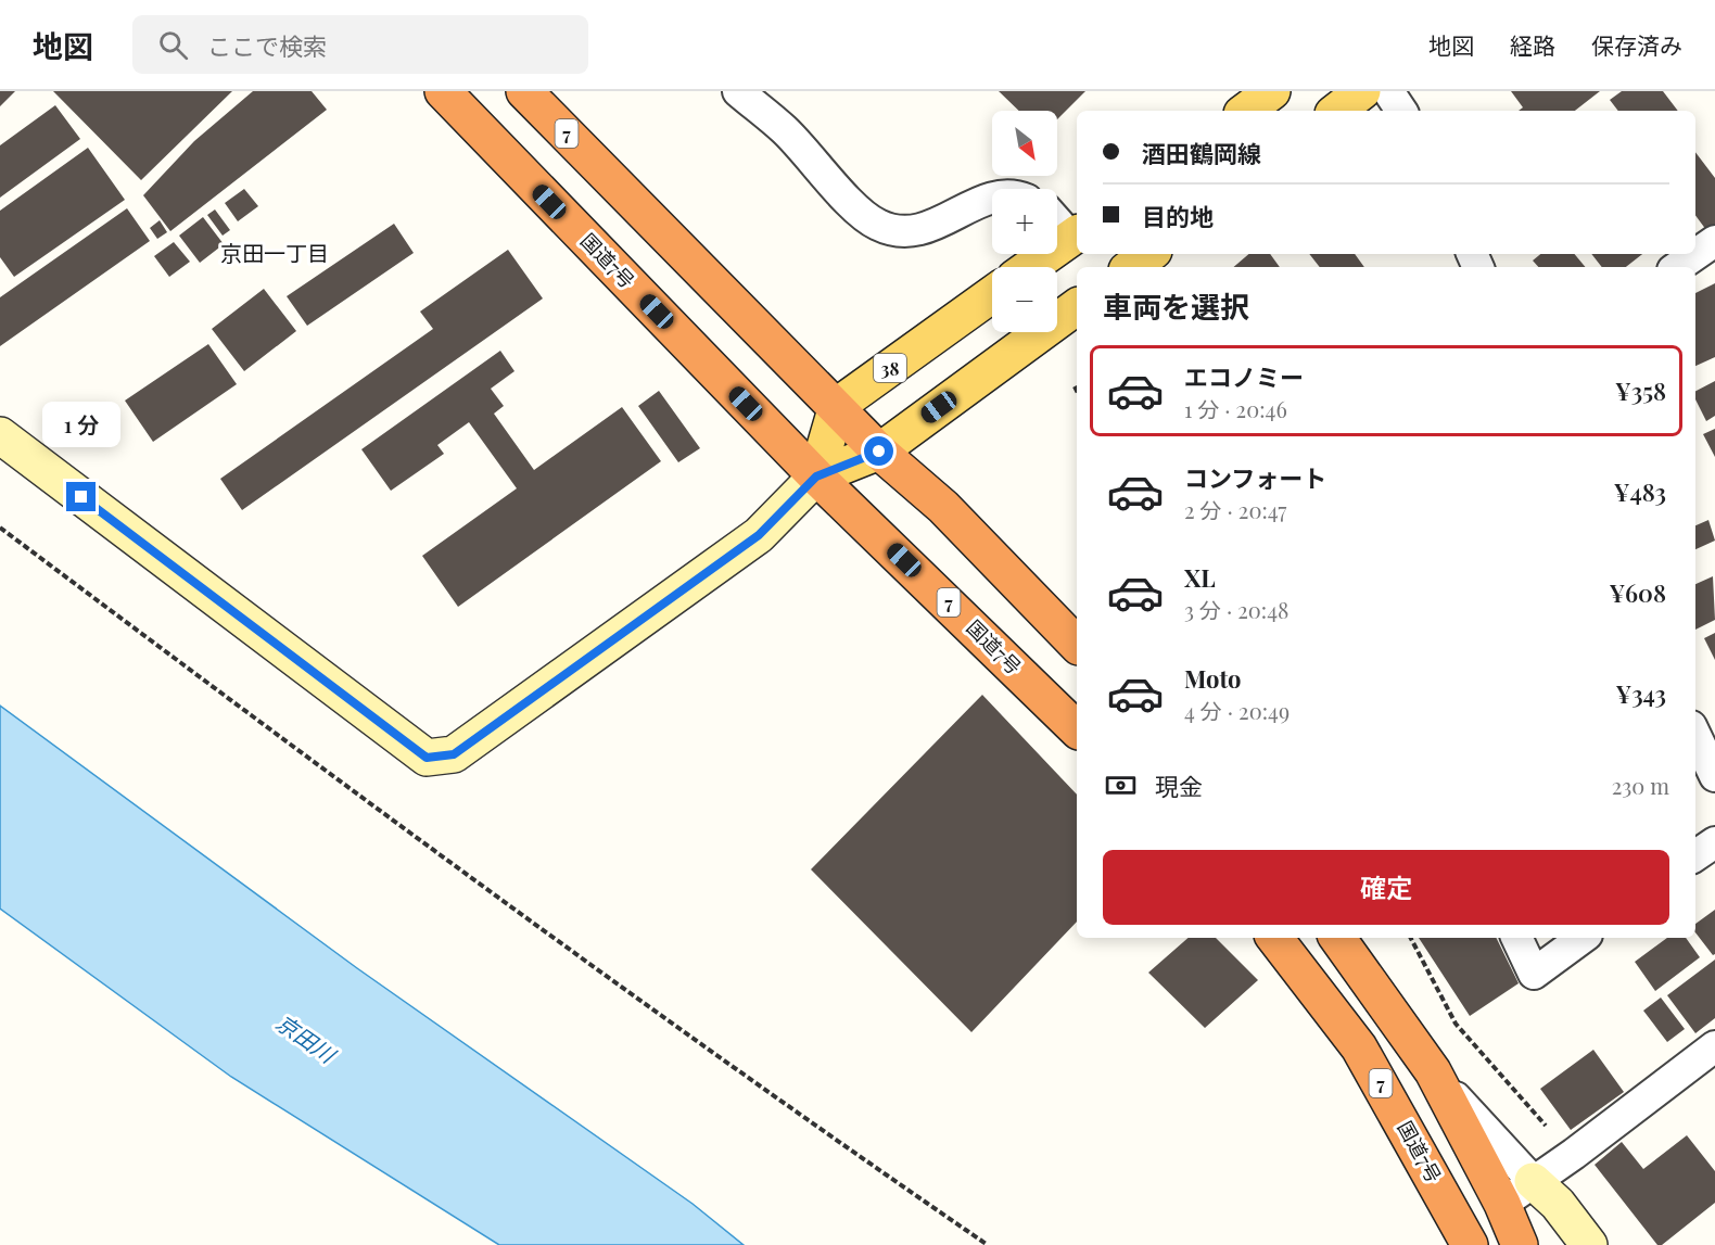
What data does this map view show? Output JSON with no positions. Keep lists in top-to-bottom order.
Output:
{
  "streets": {
    "highway": ["7", "国道7号"],
    "main road": ["38"]
  },
  "crossings": [
    ["7", "38"]
  ],
  "districts": ["京田一丁目"],
  "water": ["京田川"],
  "north": "bottom right",
  "page": {
    "header": "地図",
    "search": "ここで検索",
    "nav": ["地図", "経路", "保存済み"],
    "map_buttons": ["+", "−"],
    "banner": ["酒田鶴岡線", "目的地"],
    "heading": "車両を選択",
    "list": [
      {
        "name": "エコノミー",
        "note": "1 分 · 20:46",
        "value": "¥358"
      },
      {
        "name": "コンフォート",
        "note": "2 分 · 20:47",
        "value": "¥483"
      },
      {
        "name": "XL",
        "note": "3 分 · 20:48",
        "value": "¥608"
      },
      {
        "name": "Moto",
        "note": "4 分 · 20:49",
        "value": "¥343"
      }
    ],
    "bubble": "1 分",
    "pay": ["現金", "230 m"],
    "buttons": "確定"
  }
}
